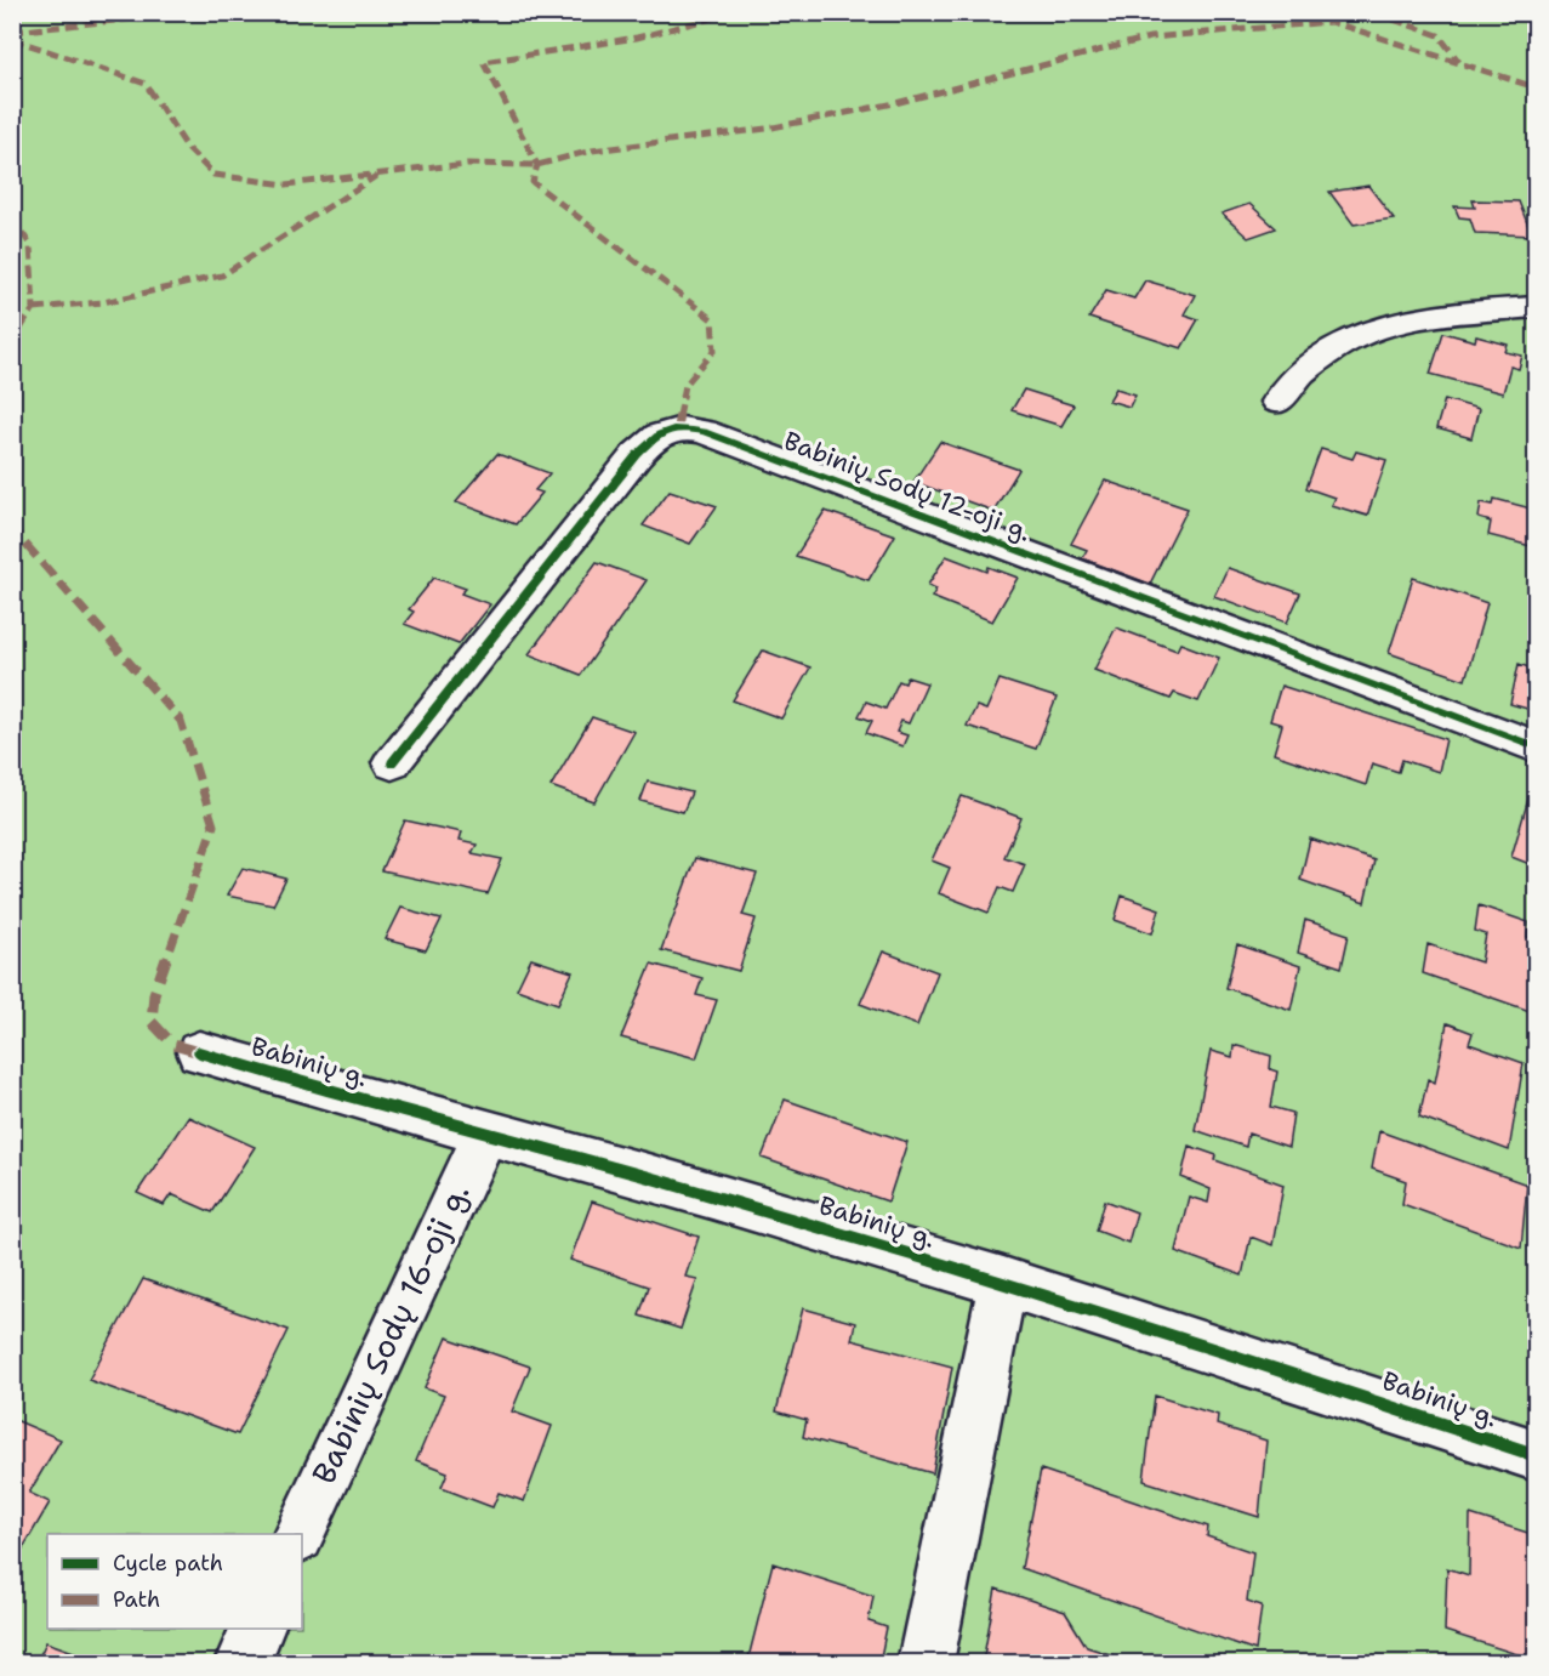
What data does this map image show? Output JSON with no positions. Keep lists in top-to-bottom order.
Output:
{
  "streets": {
    "street": ["Babinių Sodų 12-oji g.", "Babinių g.", "Babinių Sodų 16-oji g."]
  },
  "crossings": [
    ["Babinių g.", "Babinių Sodų 16-oji g."]
  ],
  "legend": ["Cycle path", "Path"]
}
